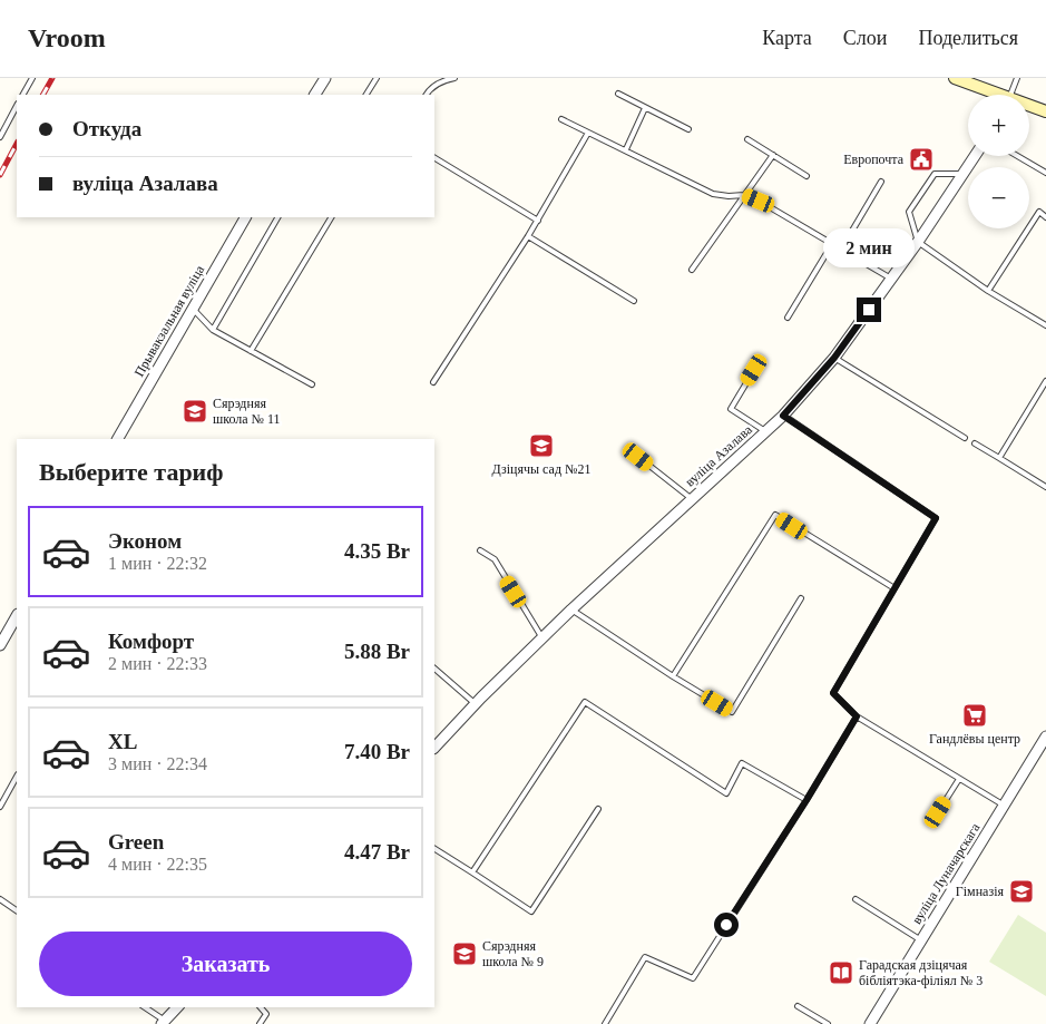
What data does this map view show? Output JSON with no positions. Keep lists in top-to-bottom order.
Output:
{
  "streets": {
    "street": ["Прывакзальная вуліца", "вуліца Азалава", "вуліца Луначарскага"]
  },
  "places": {
    "public building": ["Европочта"],
    "school or university": [
      "Сярэдняя школа № 11",
      "Дзіцячы сад №21",
      "Гімназія",
      "Сярэдняя школа № 9"
    ],
    "supermarket": ["Гандлёвы центр"],
    "library": ["Гарадская дзіцячая бібліятэка-філіял № 3"]
  },
  "page": {
    "header": "Vroom",
    "nav": ["Карта", "Слои", "Поделиться"],
    "map_buttons": ["+", "−"],
    "banner": ["Откуда", "вуліца Азалава"],
    "bubble": "2 мин",
    "heading": "Выберите тариф",
    "list": [
      {
        "name": "Эконом",
        "note": "1 мин · 22:32",
        "value": "4.35 Br"
      },
      {
        "name": "Комфорт",
        "note": "2 мин · 22:33",
        "value": "5.88 Br"
      },
      {
        "name": "XL",
        "note": "3 мин · 22:34",
        "value": "7.40 Br"
      },
      {
        "name": "Green",
        "note": "4 мин · 22:35",
        "value": "4.47 Br"
      }
    ],
    "buttons": "Заказать"
  }
}
